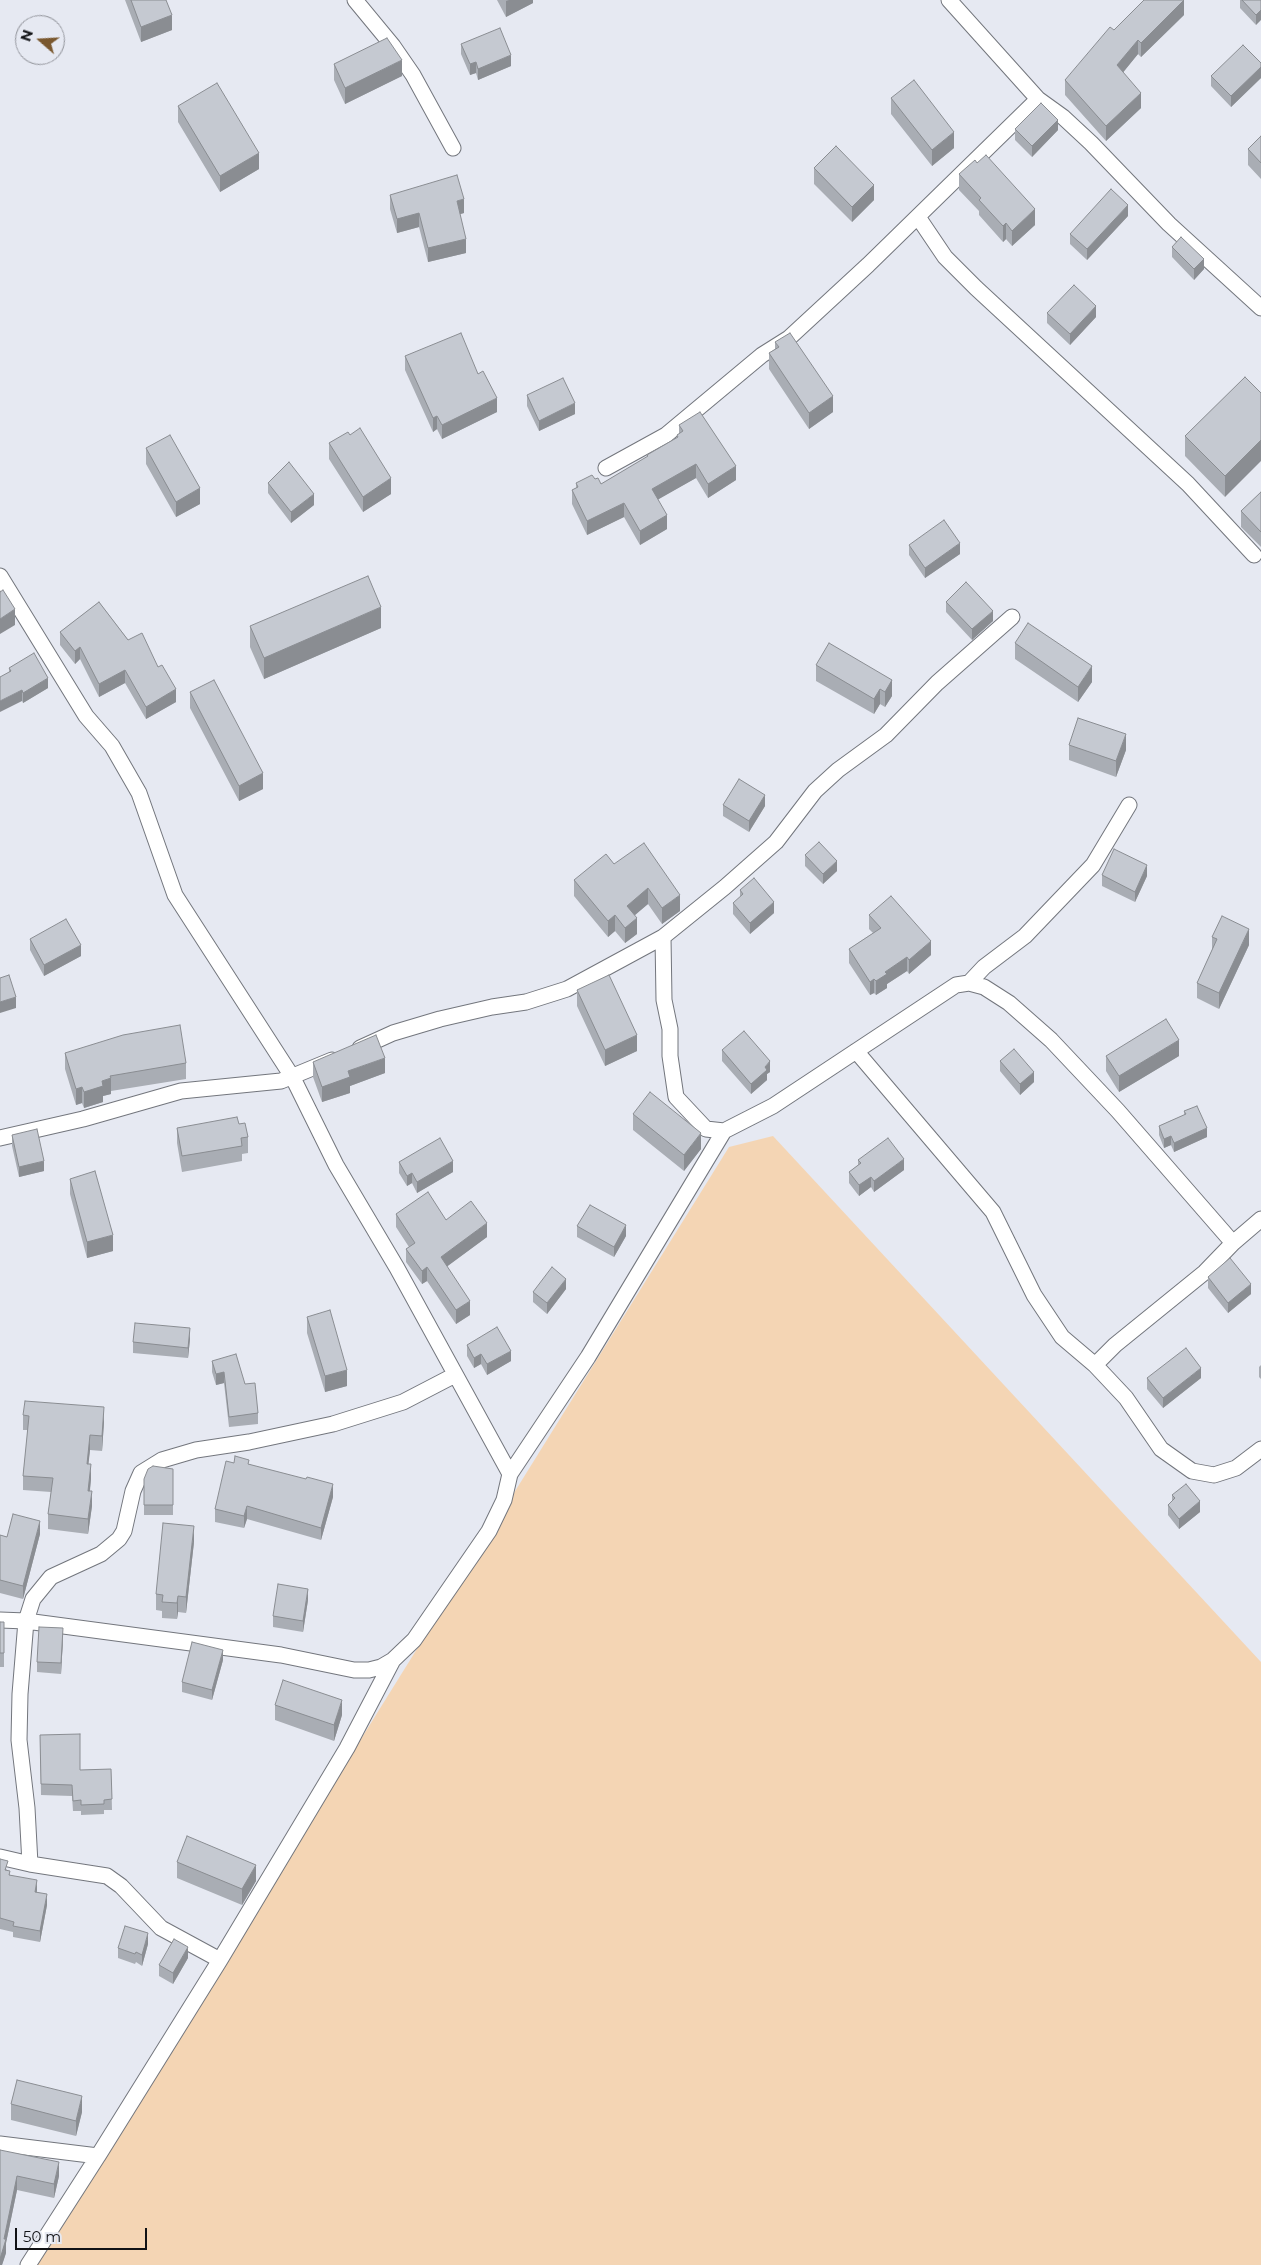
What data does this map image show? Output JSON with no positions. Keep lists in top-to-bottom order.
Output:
{
  "scale_bar": "50 m",
  "north": "left"
}
